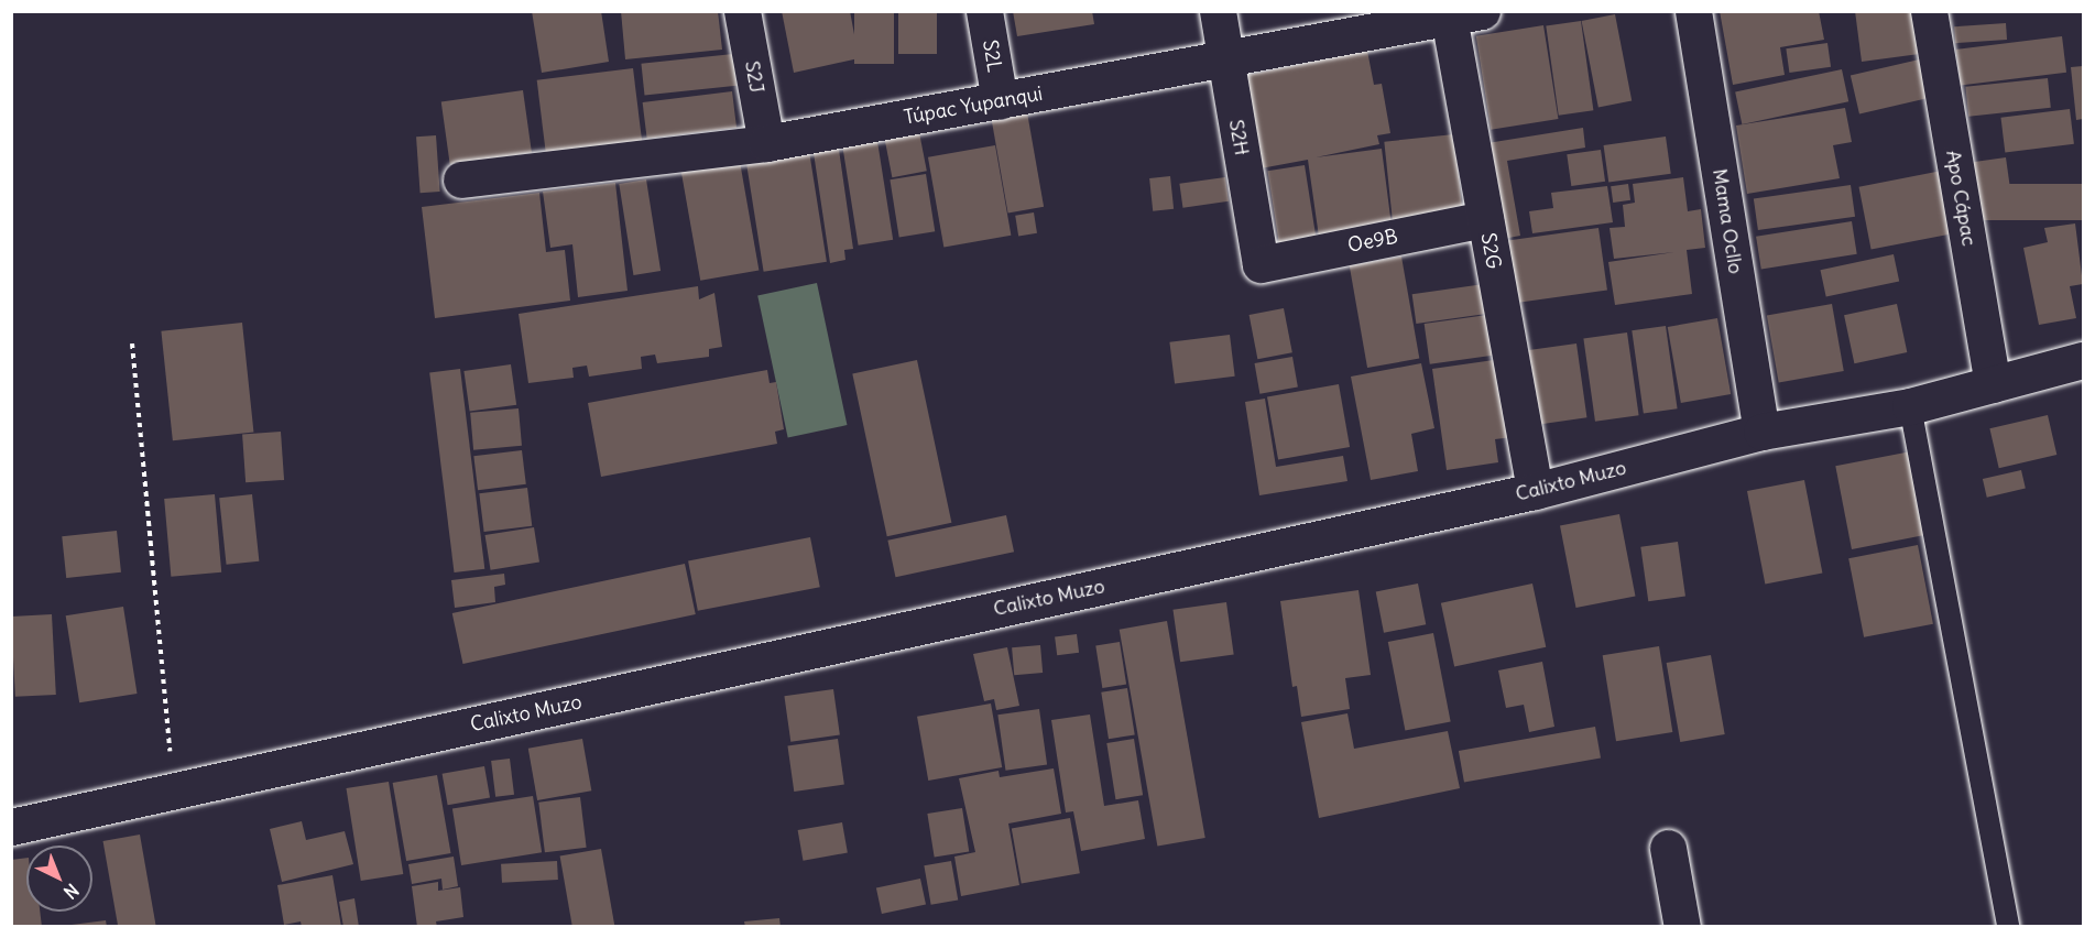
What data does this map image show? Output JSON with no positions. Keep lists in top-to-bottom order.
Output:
{
  "streets": {
    "street": [
      "S2L",
      "S2J",
      "Túpac Yupanqui",
      "S2H",
      "Apo Cápac",
      "Mama Ocllo",
      "Oe9B",
      "S2G",
      "Calixto Muzo"
    ]
  },
  "crossings": [
    ["S2L", "Túpac Yupanqui"],
    ["S2J", "Túpac Yupanqui"],
    ["Túpac Yupanqui", "S2H"],
    ["Túpac Yupanqui", "S2G"],
    ["S2H", "Oe9B"],
    ["Apo Cápac", "Calixto Muzo"],
    ["Mama Ocllo", "Calixto Muzo"],
    ["Oe9B", "S2G"],
    ["S2G", "Calixto Muzo"]
  ],
  "north": "bottom right"
}
